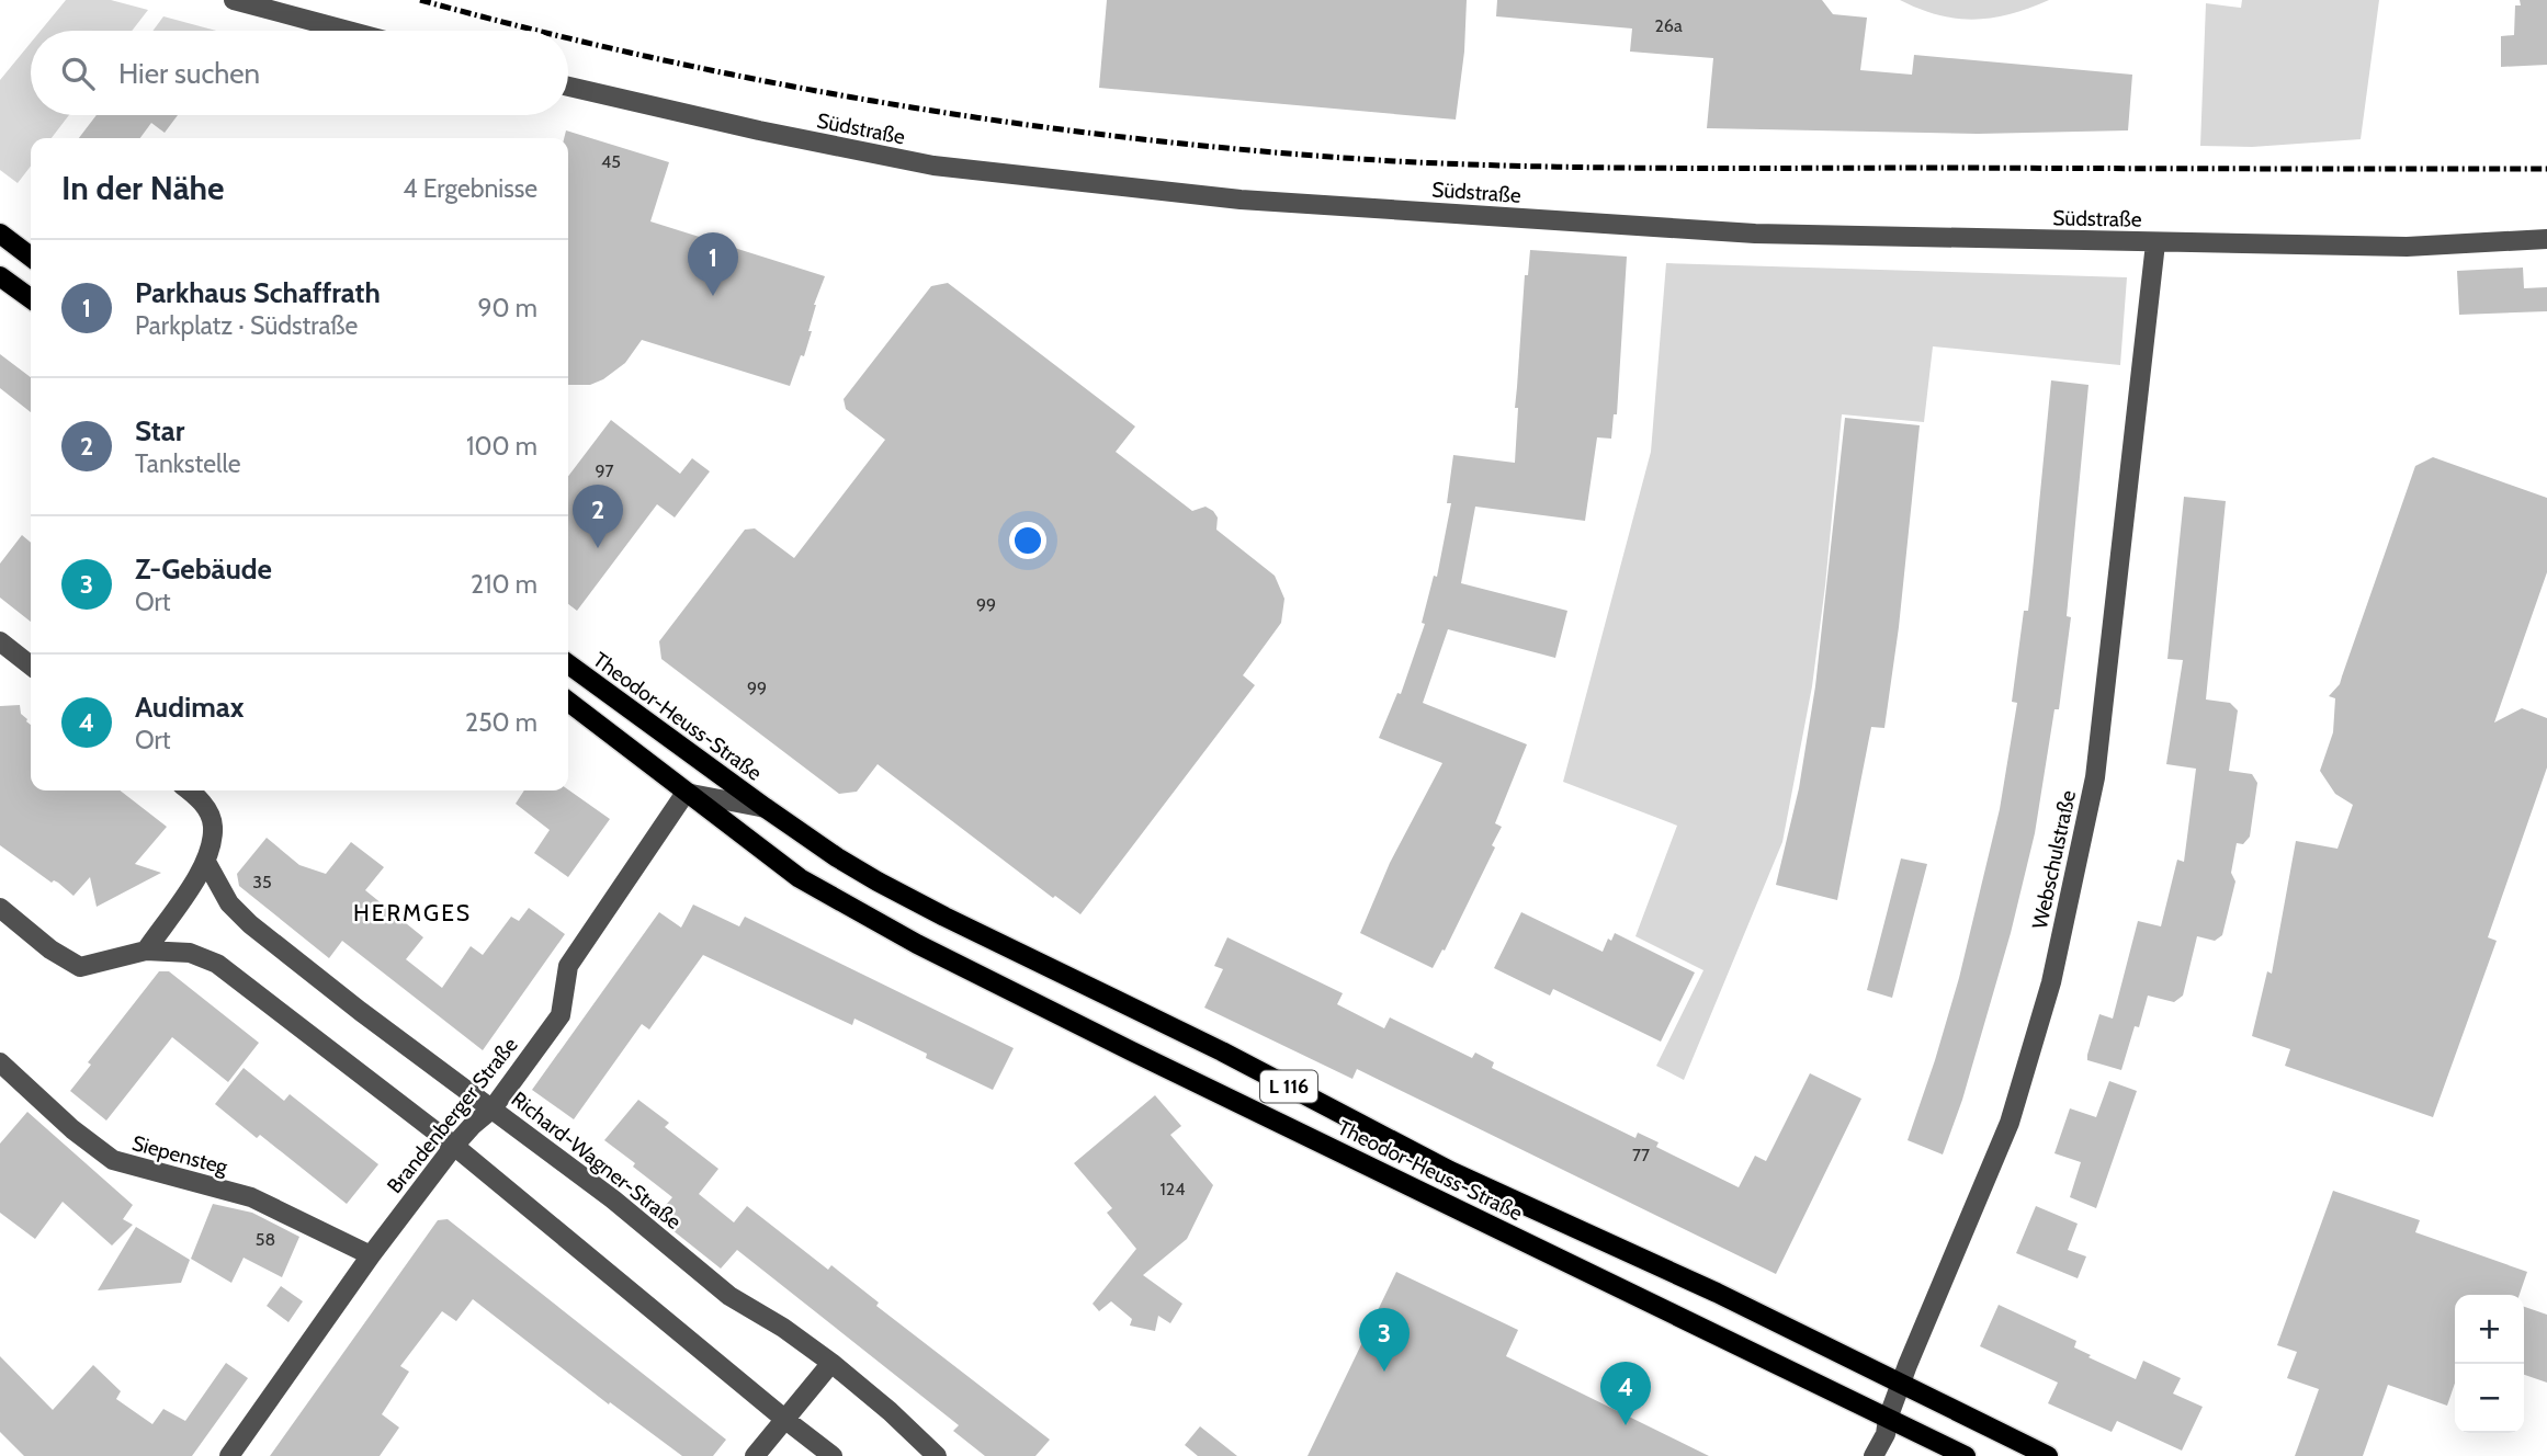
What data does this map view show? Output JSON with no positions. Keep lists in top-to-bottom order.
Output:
{
  "streets": {
    "main road": ["Theodor-Heuss-Straße", "L 116"],
    "street": [
      "Südstraße",
      "Webschulstraße",
      "Brandenberger Straße",
      "Siepensteg",
      "Richard-Wagner-Straße"
    ]
  },
  "crossings": [
    ["Südstraße", "Webschulstraße"],
    ["Theodor-Heuss-Straße", "Webschulstraße"],
    ["Theodor-Heuss-Straße", "Brandenberger Straße"],
    ["Brandenberger Straße", "Siepensteg"],
    ["Brandenberger Straße", "Richard-Wagner-Straße"]
  ],
  "districts": ["HERMGES"],
  "house_numbers": [
    "26a",
    "45",
    "97",
    "99",
    "99",
    "35",
    "77",
    "124",
    "58"
  ],
  "page": {
    "search": "Hier suchen",
    "heading": ["In der Nähe", "4 Ergebnisse"],
    "pins": [
      "1",
      "2",
      "3",
      "4"
    ],
    "list": [
      {
        "mark": "1",
        "name": "Parkhaus Schaffrath",
        "note": "Parkplatz · Südstraße",
        "value": "90 m"
      },
      {
        "mark": "2",
        "name": "Star",
        "note": "Tankstelle",
        "value": "100 m"
      },
      {
        "mark": "3",
        "name": "Z-Gebäude",
        "note": "Ort",
        "value": "210 m"
      },
      {
        "mark": "4",
        "name": "Audimax",
        "note": "Ort",
        "value": "250 m"
      }
    ],
    "map_buttons": ["+", "−"]
  }
}
